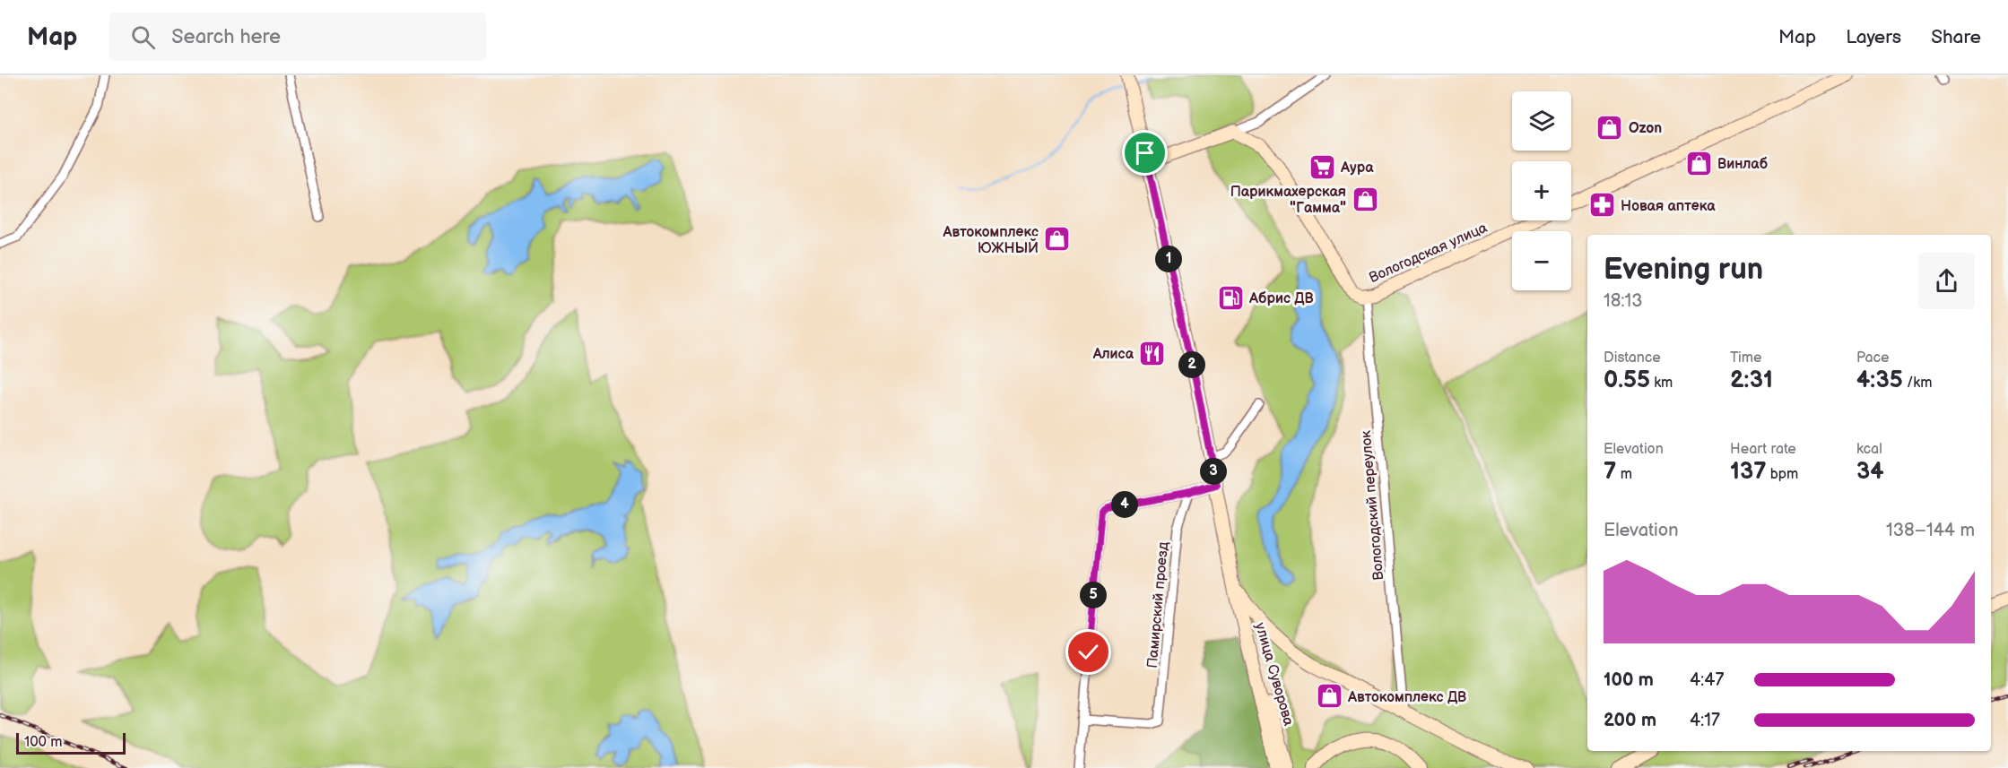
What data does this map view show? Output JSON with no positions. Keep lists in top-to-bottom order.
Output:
{
  "streets": {
    "street": [
      "Вологодская улица",
      "Вологодский переулок",
      "Памирский проезд",
      "улица Суворова"
    ]
  },
  "crossings": [
    ["Вологодская улица", "Вологодский переулок"]
  ],
  "places": {
    "shop": [
      "Ozon",
      "Винлаб",
      "Парикмахерская \"Гамма\"",
      "Автокомплекс ЮЖНЫЙ",
      "Автокомплекс ДВ"
    ],
    "supermarket": ["Аура"],
    "pharmacy": ["Новая аптека"],
    "fuel station": ["Абрис ДВ"],
    "restaurant": ["Алиса"]
  },
  "scale_bar": "100 m",
  "page": {
    "header": "Map",
    "search": "Search here",
    "nav": ["Map", "Layers", "Share"],
    "map_buttons": ["+", "−"],
    "heading": ["Evening run", "18:13"],
    "pins": [
      "1",
      "2",
      "3",
      "4",
      "5"
    ],
    "stats": [
      ["Distance", "0.55 km"],
      ["Time", "2:31"],
      ["Pace", "4:35 /km"],
      ["Elevation", "7 m"],
      ["Heart rate", "137 bpm"],
      ["kcal", "34"]
    ],
    "chart": ["Elevation", "138–144 m"],
    "list": [
      {
        "name": "100 m",
        "note": "4:47"
      },
      {
        "name": "200 m",
        "note": "4:17"
      }
    ],
    "scale": "100 m"
  }
}
